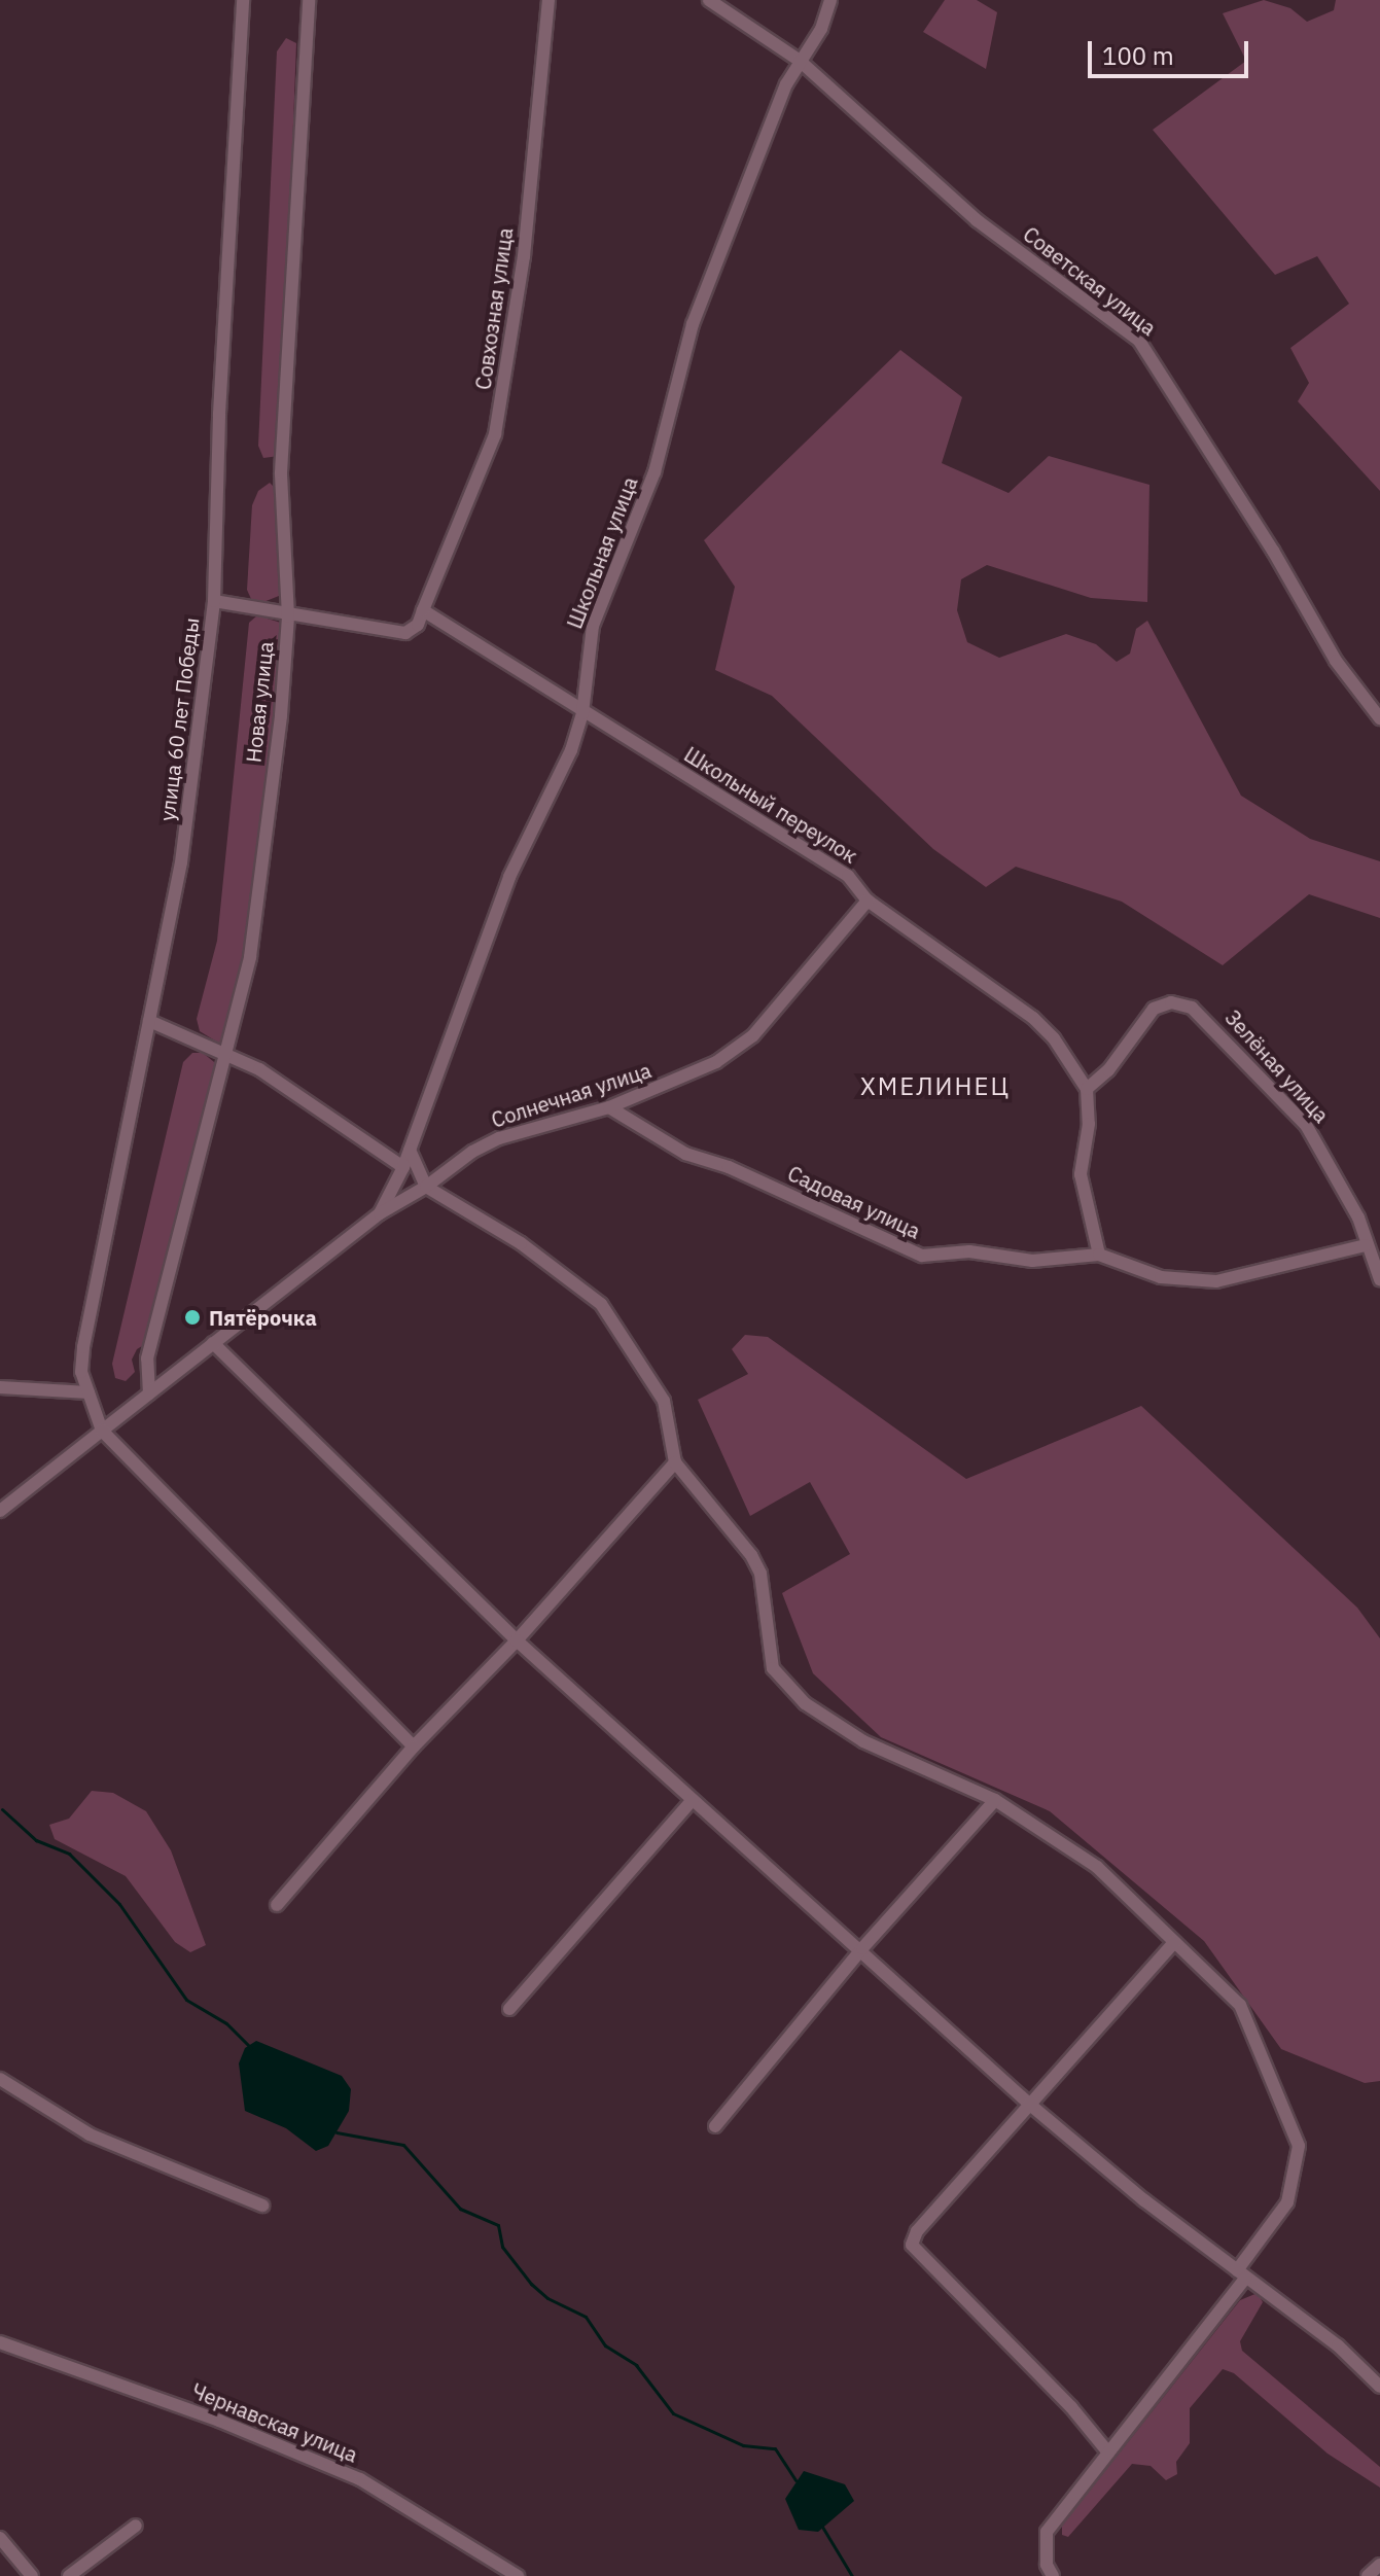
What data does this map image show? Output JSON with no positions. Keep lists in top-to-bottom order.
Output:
{
  "streets": {
    "street": [
      "Советская улица",
      "Совхозная улица",
      "Школьная улица",
      "Новая улица",
      "улица 60 лет Победы",
      "Школьный переулок",
      "Зелёная улица",
      "Солнечная улица",
      "Садовая улица",
      "Чернавская улица"
    ]
  },
  "crossings": [
    ["Советская улица", "Школьная улица"],
    ["Совхозная улица", "Школьный переулок"],
    ["Школьная улица", "Школьный переулок"],
    ["Школьная улица", "Солнечная улица"],
    ["Новая улица", "Солнечная улица"],
    ["улица 60 лет Победы", "Солнечная улица"],
    ["Школьный переулок", "Зелёная улица"],
    ["Школьный переулок", "Солнечная улица"],
    ["Солнечная улица", "Садовая улица"]
  ],
  "districts": ["ХМЕЛИНЕЦ"],
  "places": ["Пятёрочка"],
  "scale_bar": "100 m"
}
